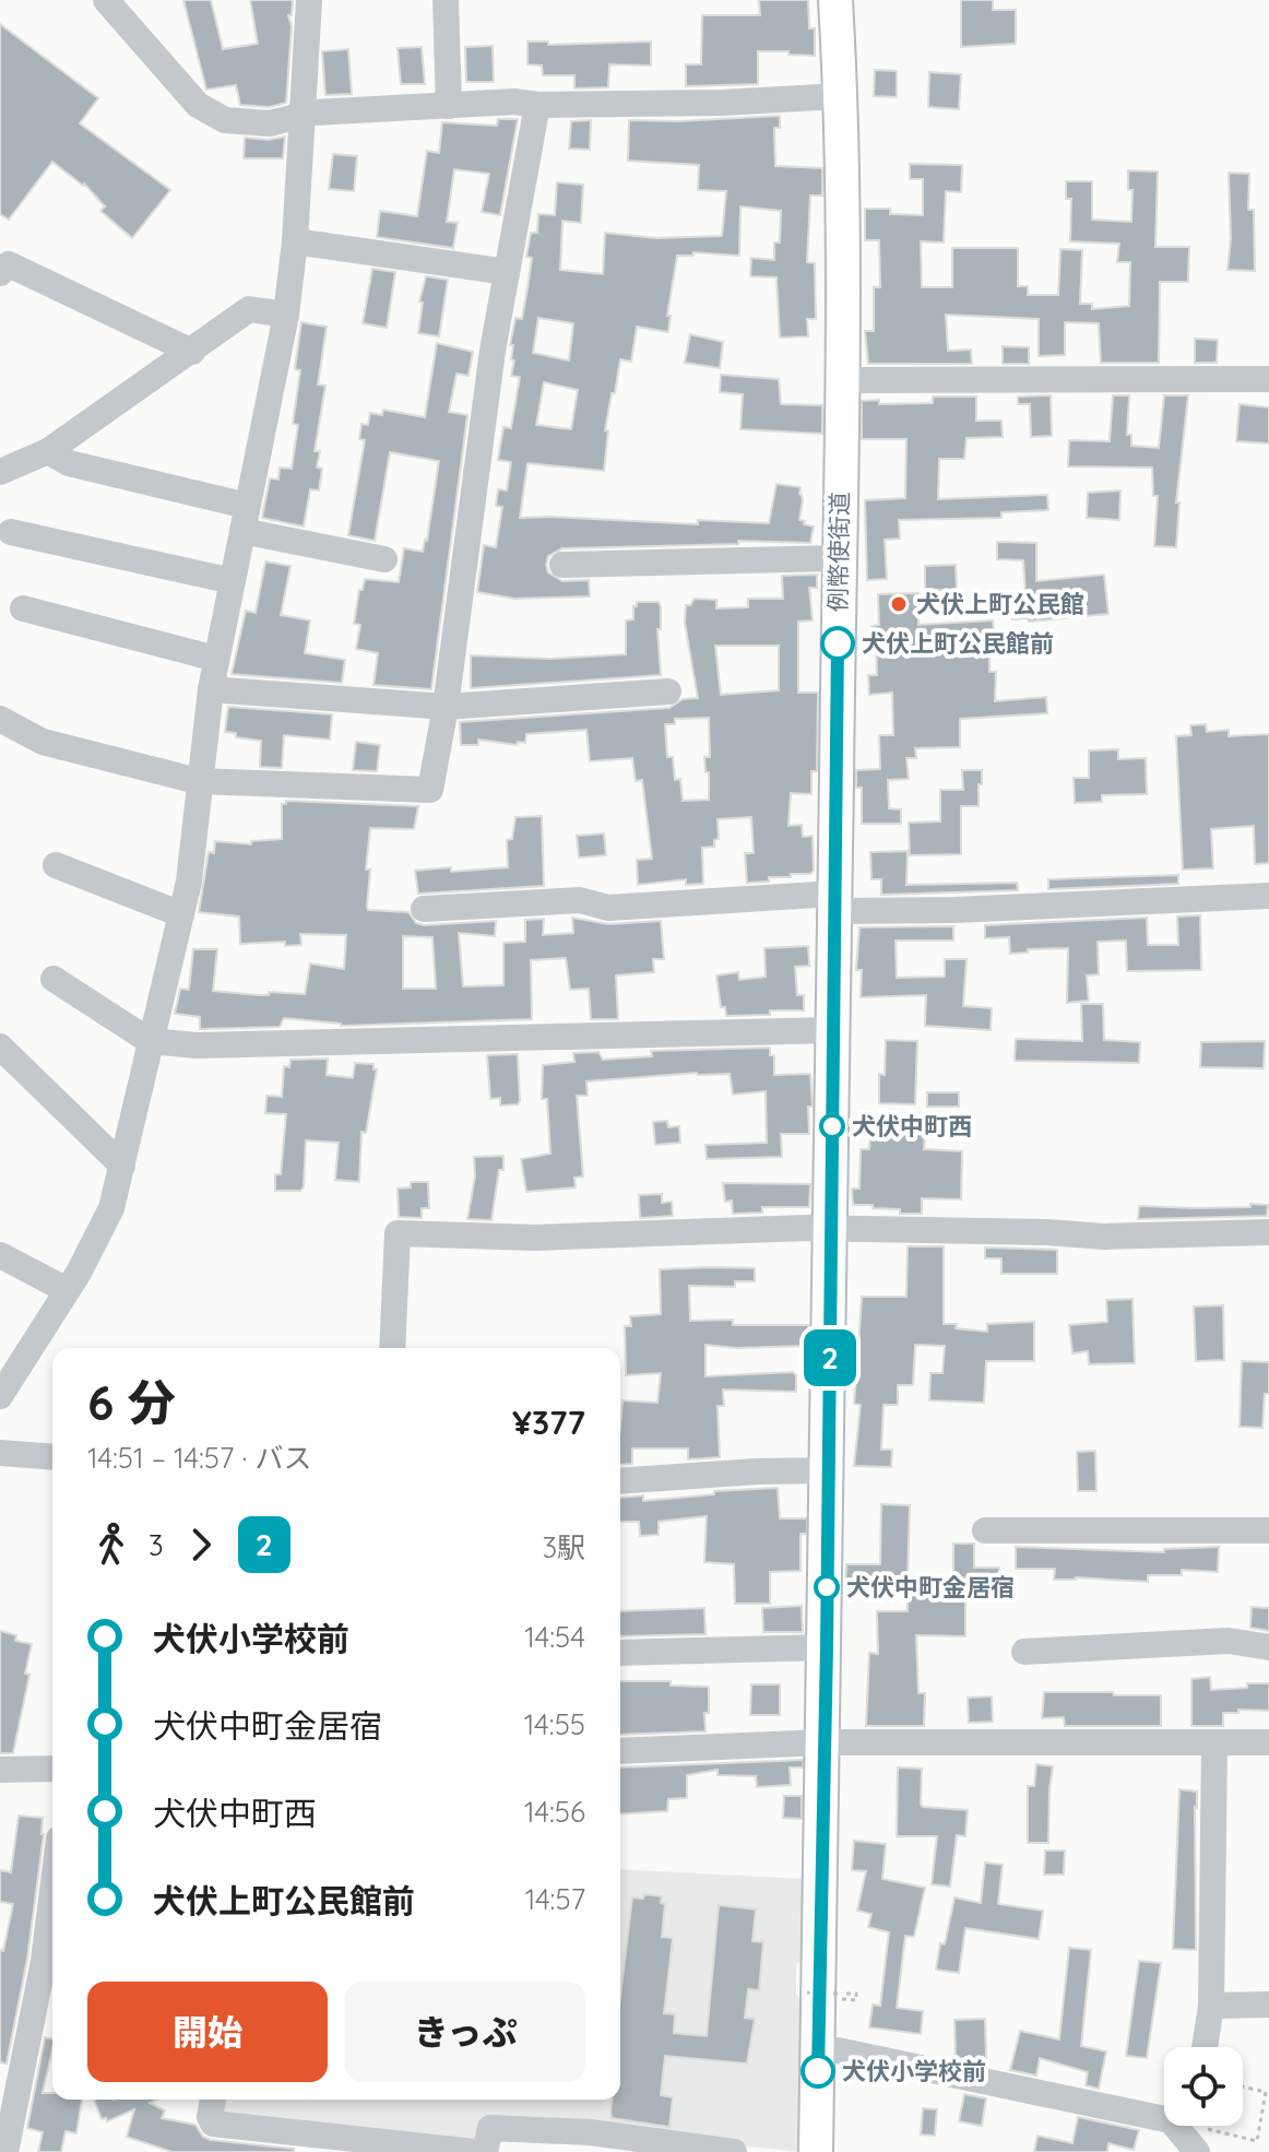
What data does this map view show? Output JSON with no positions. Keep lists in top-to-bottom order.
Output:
{
  "streets": {
    "main road": ["例幣使街道"]
  },
  "places": [
    "犬伏上町公民館",
    "犬伏上町公民館前",
    "犬伏中町西",
    "犬伏中町金居宿",
    "犬伏小学校前"
  ],
  "lines": ["bus line 2"],
  "page": {
    "on_map": "2",
    "heading": ["6 分", "14:51 – 14:57 · バス", "¥377"],
    "legs": ["3", "2", "3駅"],
    "list": [
      {
        "name": "犬伏小学校前",
        "value": "14:54"
      },
      {
        "name": "犬伏中町金居宿",
        "value": "14:55"
      },
      {
        "name": "犬伏中町西",
        "value": "14:56"
      },
      {
        "name": "犬伏上町公民館前",
        "value": "14:57"
      }
    ],
    "buttons": ["開始", "きっぷ"]
  }
}
